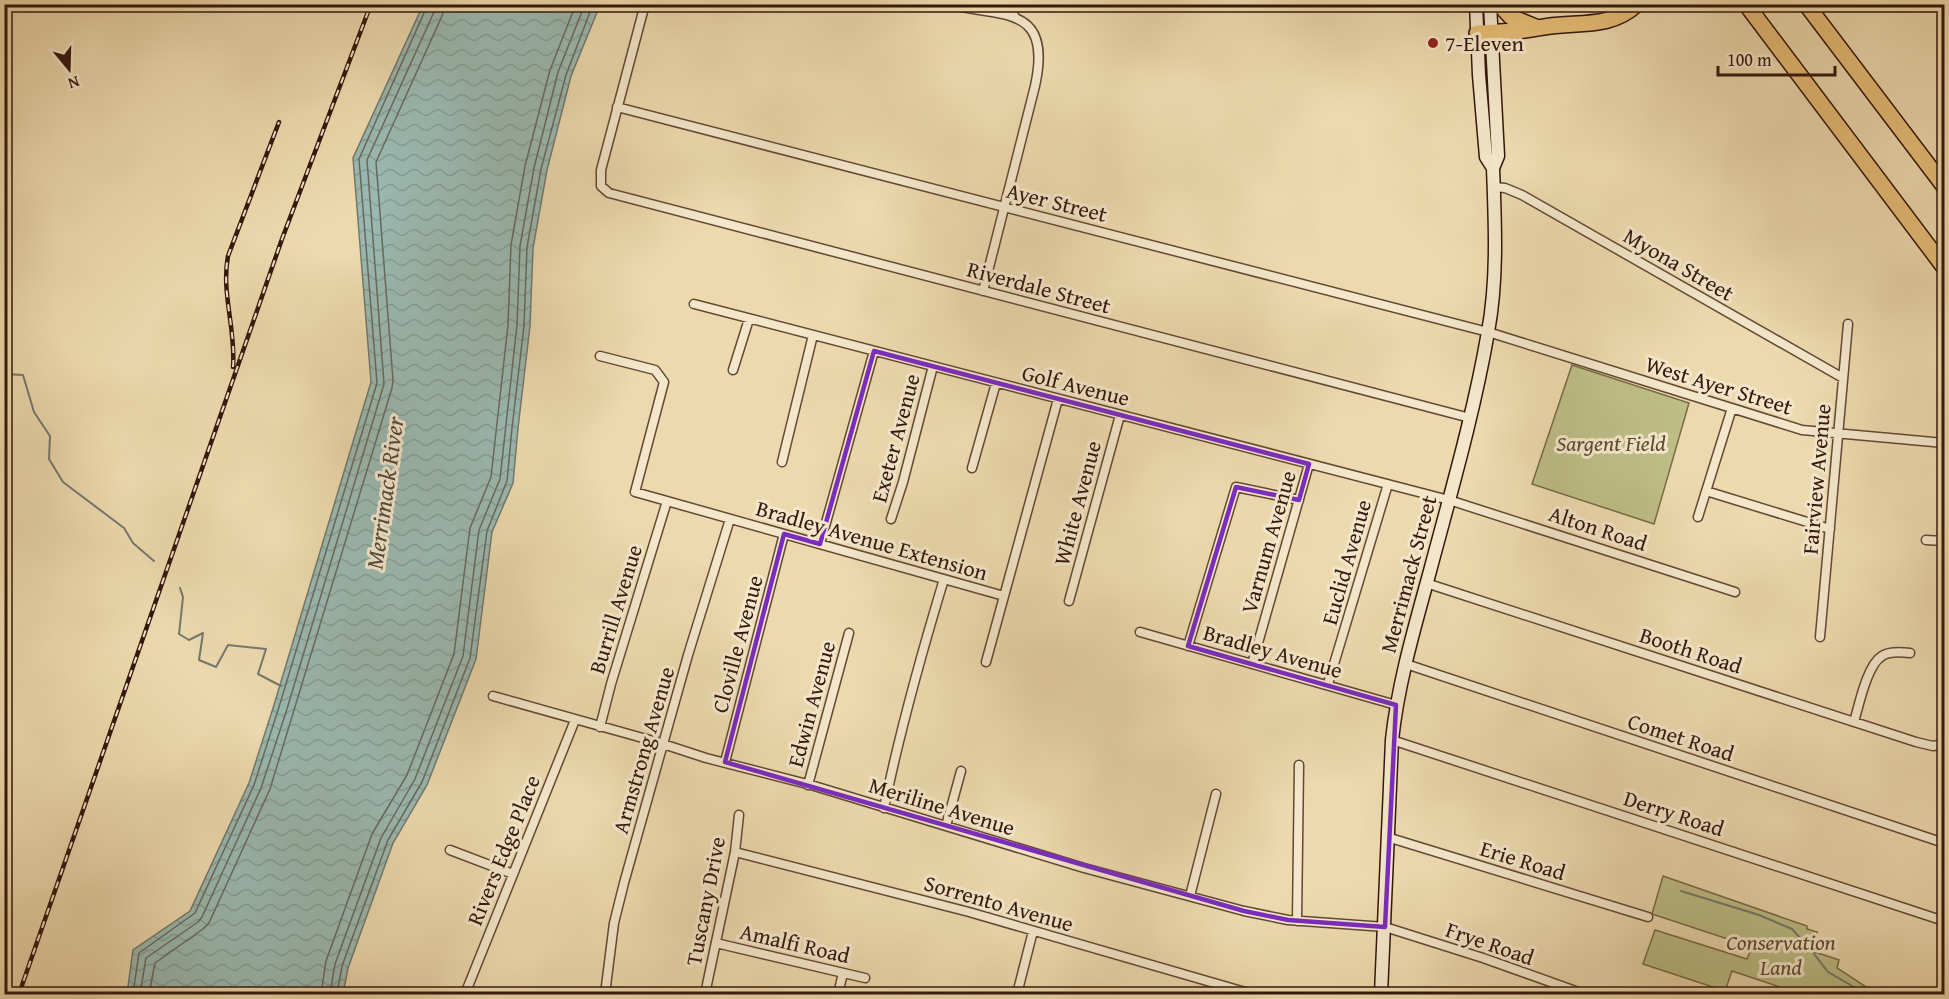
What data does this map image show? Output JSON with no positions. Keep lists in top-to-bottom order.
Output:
{
  "streets": {
    "main road": ["Merrimack Street"],
    "street": [
      "Ayer Street",
      "Myona Street",
      "Riverdale Street",
      "Golf Avenue",
      "West Ayer Street",
      "Exeter Avenue",
      "Fairview Avenue",
      "White Avenue",
      "Alton Road",
      "Bradley Avenue Extension",
      "Varnum Avenue",
      "Euclid Avenue",
      "Burrill Avenue",
      "Cloville Avenue",
      "Booth Road",
      "Bradley Avenue",
      "Edwin Avenue",
      "Comet Road",
      "Armstrong Avenue",
      "Meriline Avenue",
      "Derry Road",
      "Rivers Edge Place",
      "Erie Road",
      "Tuscany Drive",
      "Sorrento Avenue",
      "Amalfi Road",
      "Frye Road"
    ]
  },
  "crossings": [
    ["Ayer Street", "Riverdale Street"],
    ["Ayer Street", "West Ayer Street"],
    ["Ayer Street", "Merrimack Street"],
    ["Myona Street", "Fairview Avenue"],
    ["Myona Street", "Merrimack Street"],
    ["Riverdale Street", "Merrimack Street"],
    ["Golf Avenue", "Exeter Avenue"],
    ["Golf Avenue", "White Avenue"],
    ["Golf Avenue", "Alton Road"],
    ["Golf Avenue", "Varnum Avenue"],
    ["Golf Avenue", "Euclid Avenue"],
    ["Golf Avenue", "Merrimack Street"],
    ["West Ayer Street", "Fairview Avenue"],
    ["West Ayer Street", "Merrimack Street"],
    ["Alton Road", "Merrimack Street"],
    ["Bradley Avenue Extension", "Cloville Avenue"],
    ["Bradley Avenue Extension", "Armstrong Avenue"],
    ["Varnum Avenue", "Bradley Avenue"],
    ["Euclid Avenue", "Bradley Avenue"],
    ["Merrimack Street", "Booth Road"],
    ["Merrimack Street", "Bradley Avenue"],
    ["Merrimack Street", "Comet Road"],
    ["Merrimack Street", "Meriline Avenue"],
    ["Merrimack Street", "Derry Road"],
    ["Merrimack Street", "Erie Road"],
    ["Merrimack Street", "Frye Road"],
    ["Burrill Avenue", "Meriline Avenue"],
    ["Cloville Avenue", "Meriline Avenue"],
    ["Edwin Avenue", "Meriline Avenue"],
    ["Armstrong Avenue", "Meriline Avenue"],
    ["Meriline Avenue", "Rivers Edge Place"],
    ["Meriline Avenue", "Frye Road"],
    ["Tuscany Drive", "Sorrento Avenue"],
    ["Tuscany Drive", "Amalfi Road"]
  ],
  "water": ["Merrimack River"],
  "parks": ["Sargent Field", "Conservation Land"],
  "places": ["7-Eleven"],
  "scale_bar": "100 m",
  "north": "bottom"
}
